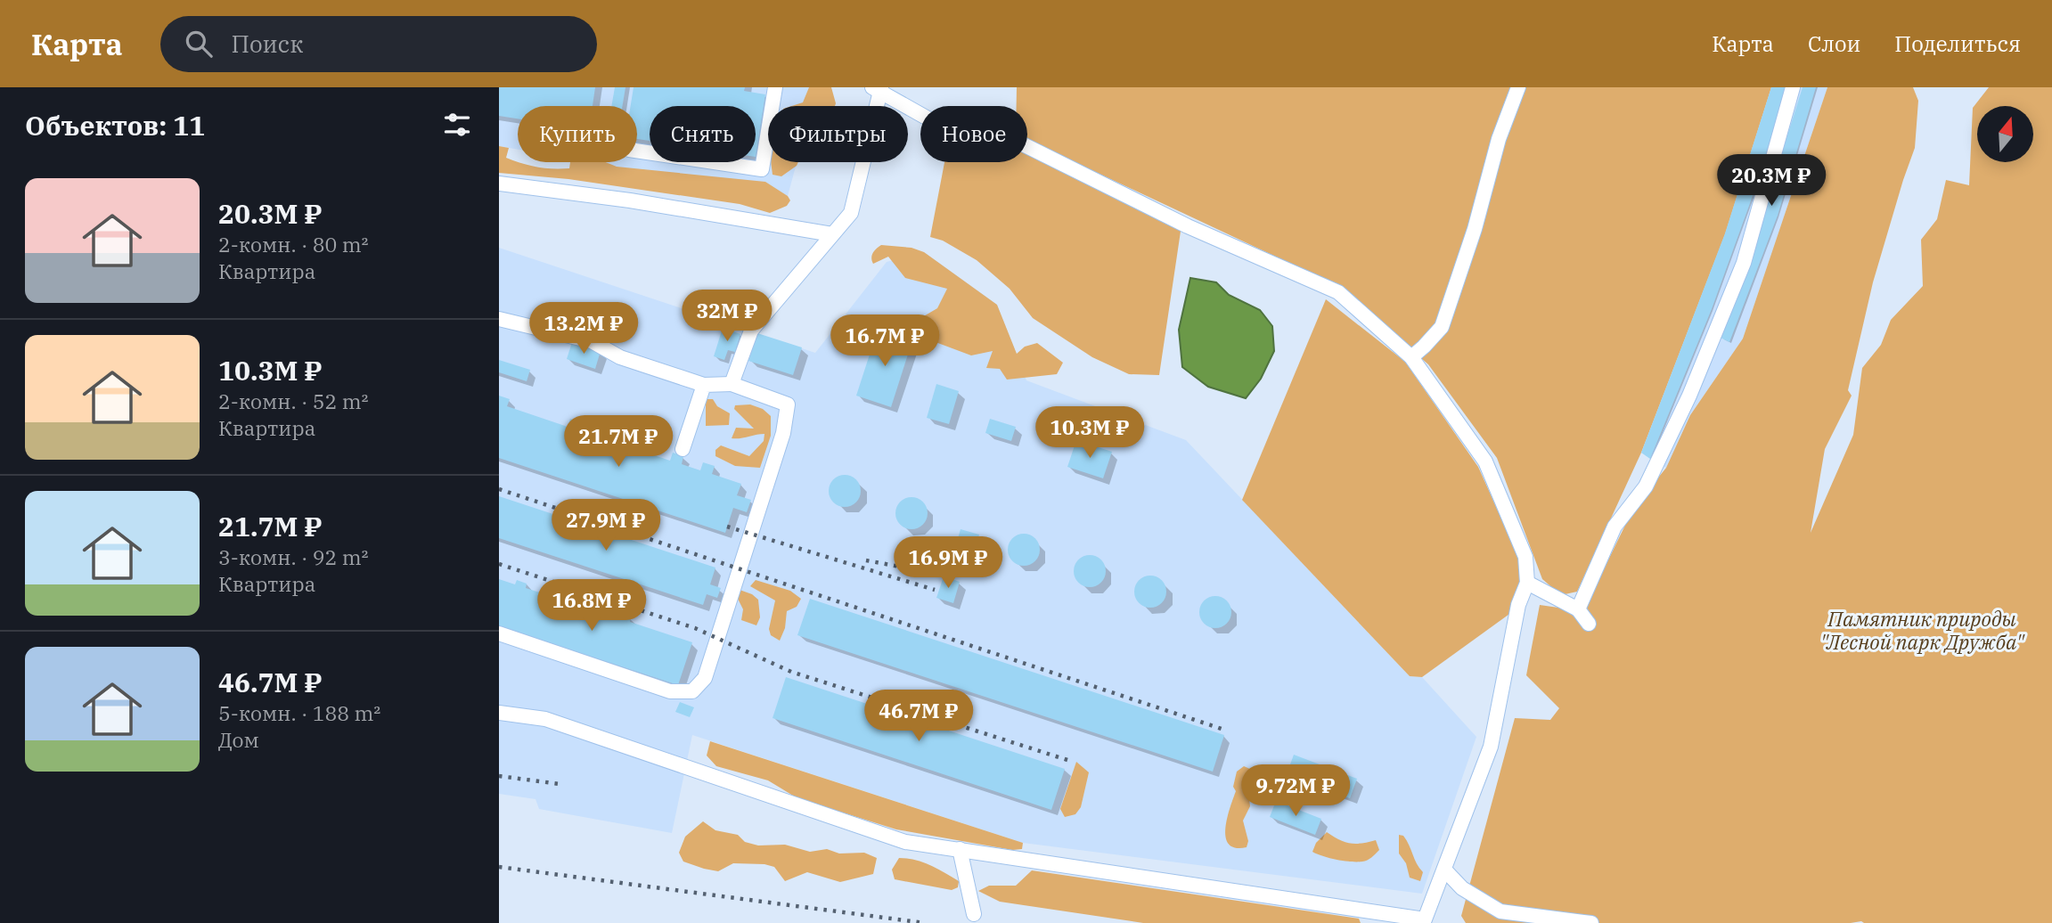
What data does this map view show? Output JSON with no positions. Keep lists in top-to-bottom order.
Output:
{
  "parks": ["Памятник природы \"Лесной парк Дружба\""],
  "north": "top",
  "page": {
    "header": "Карта",
    "search": "Поиск",
    "nav": ["Карта", "Слои", "Поделиться"],
    "heading": "Объектов: 11",
    "chip": [
      "Купить",
      "Снять",
      "Фильтры",
      "Новое"
    ],
    "price": [
      "20.3M ₽",
      "32M ₽",
      "13.2M ₽",
      "16.7M ₽",
      "10.3M ₽",
      "21.7M ₽",
      "27.9M ₽",
      "16.9M ₽",
      "16.8M ₽",
      "46.7M ₽",
      "9.72M ₽"
    ],
    "list": [
      {
        "name": "20.3M ₽",
        "note": "2-комн. · 80 m² · Квартира"
      },
      {
        "name": "10.3M ₽",
        "note": "2-комн. · 52 m² · Квартира"
      },
      {
        "name": "21.7M ₽",
        "note": "3-комн. · 92 m² · Квартира"
      },
      {
        "name": "46.7M ₽",
        "note": "5-комн. · 188 m² · Дом"
      }
    ]
  }
}
